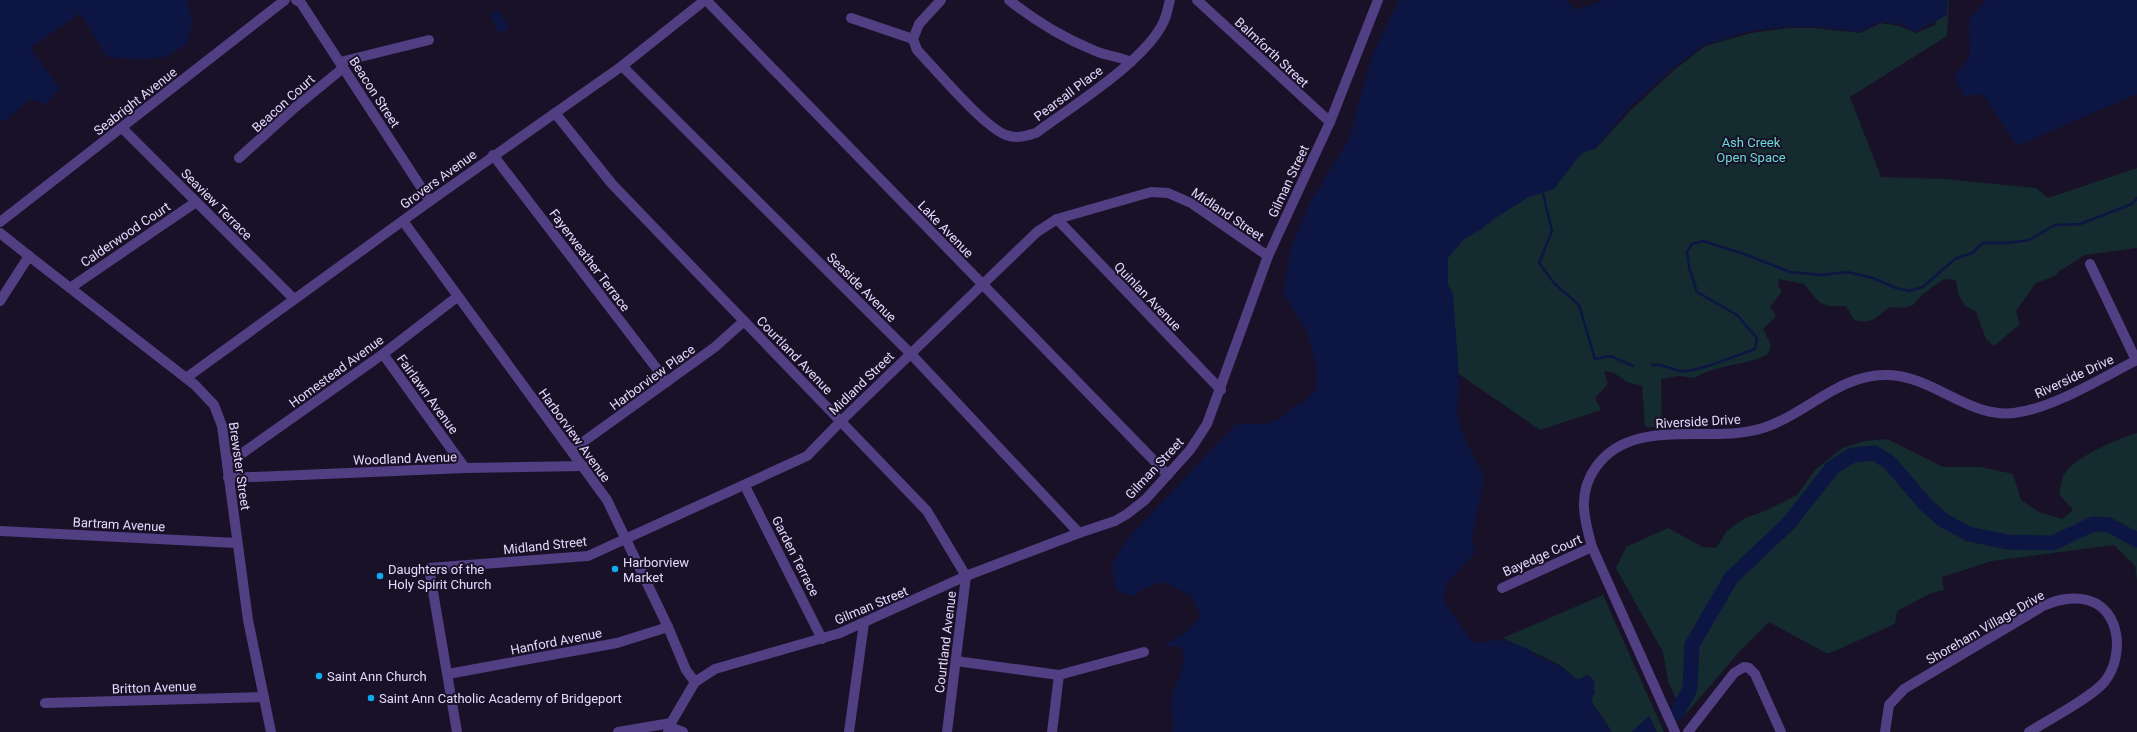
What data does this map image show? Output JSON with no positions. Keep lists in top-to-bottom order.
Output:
{
  "streets": {
    "street": [
      "Balmforth Street",
      "Beacon Street",
      "Pearsall Place",
      "Seabright Avenue",
      "Beacon Court",
      "Grovers Avenue",
      "Gilman Street",
      "Seaview Terrace",
      "Midland Street",
      "Lake Avenue",
      "Calderwood Court",
      "Fayerweather Terrace",
      "Seaside Avenue",
      "Quinlan Avenue",
      "Courtland Avenue",
      "Homestead Avenue",
      "Riverside Drive",
      "Harborview Place",
      "Fairlawn Avenue",
      "Harborview Avenue",
      "Woodland Avenue",
      "Brewster Street",
      "Bartram Avenue",
      "Bayedge Court",
      "Garden Terrace",
      "Shoreham Village Drive",
      "Hanford Avenue",
      "Britton Avenue"
    ]
  },
  "crossings": [
    ["Balmforth Street", "Gilman Street"],
    ["Beacon Street", "Beacon Court"],
    ["Beacon Street", "Grovers Avenue"],
    ["Seabright Avenue", "Seaview Terrace"],
    ["Grovers Avenue", "Seaview Terrace"],
    ["Grovers Avenue", "Lake Avenue"],
    ["Grovers Avenue", "Fayerweather Terrace"],
    ["Grovers Avenue", "Seaside Avenue"],
    ["Grovers Avenue", "Courtland Avenue"],
    ["Grovers Avenue", "Harborview Avenue"],
    ["Grovers Avenue", "Brewster Street"],
    ["Gilman Street", "Midland Street"],
    ["Gilman Street", "Lake Avenue"],
    ["Gilman Street", "Seaside Avenue"],
    ["Gilman Street", "Quinlan Avenue"],
    ["Gilman Street", "Courtland Avenue"],
    ["Gilman Street", "Harborview Avenue"],
    ["Gilman Street", "Garden Terrace"],
    ["Seaview Terrace", "Calderwood Court"],
    ["Midland Street", "Lake Avenue"],
    ["Midland Street", "Seaside Avenue"],
    ["Midland Street", "Quinlan Avenue"],
    ["Midland Street", "Courtland Avenue"],
    ["Midland Street", "Harborview Avenue"],
    ["Midland Street", "Garden Terrace"],
    ["Midland Street", "Hanford Avenue"],
    ["Calderwood Court", "Brewster Street"],
    ["Fayerweather Terrace", "Harborview Place"],
    ["Courtland Avenue", "Harborview Place"],
    ["Homestead Avenue", "Fairlawn Avenue"],
    ["Homestead Avenue", "Harborview Avenue"],
    ["Homestead Avenue", "Brewster Street"],
    ["Riverside Drive", "Bayedge Court"],
    ["Harborview Place", "Harborview Avenue"],
    ["Fairlawn Avenue", "Woodland Avenue"],
    ["Harborview Avenue", "Woodland Avenue"],
    ["Harborview Avenue", "Hanford Avenue"],
    ["Woodland Avenue", "Brewster Street"],
    ["Brewster Street", "Bartram Avenue"],
    ["Brewster Street", "Britton Avenue"]
  ],
  "parks": ["Ash Creek Open Space"],
  "places": [
    "Harborview Market",
    "Daughters of the Holy Spirit Church",
    "Saint Ann Church",
    "Saint Ann Catholic Academy of Bridgeport"
  ]
}
